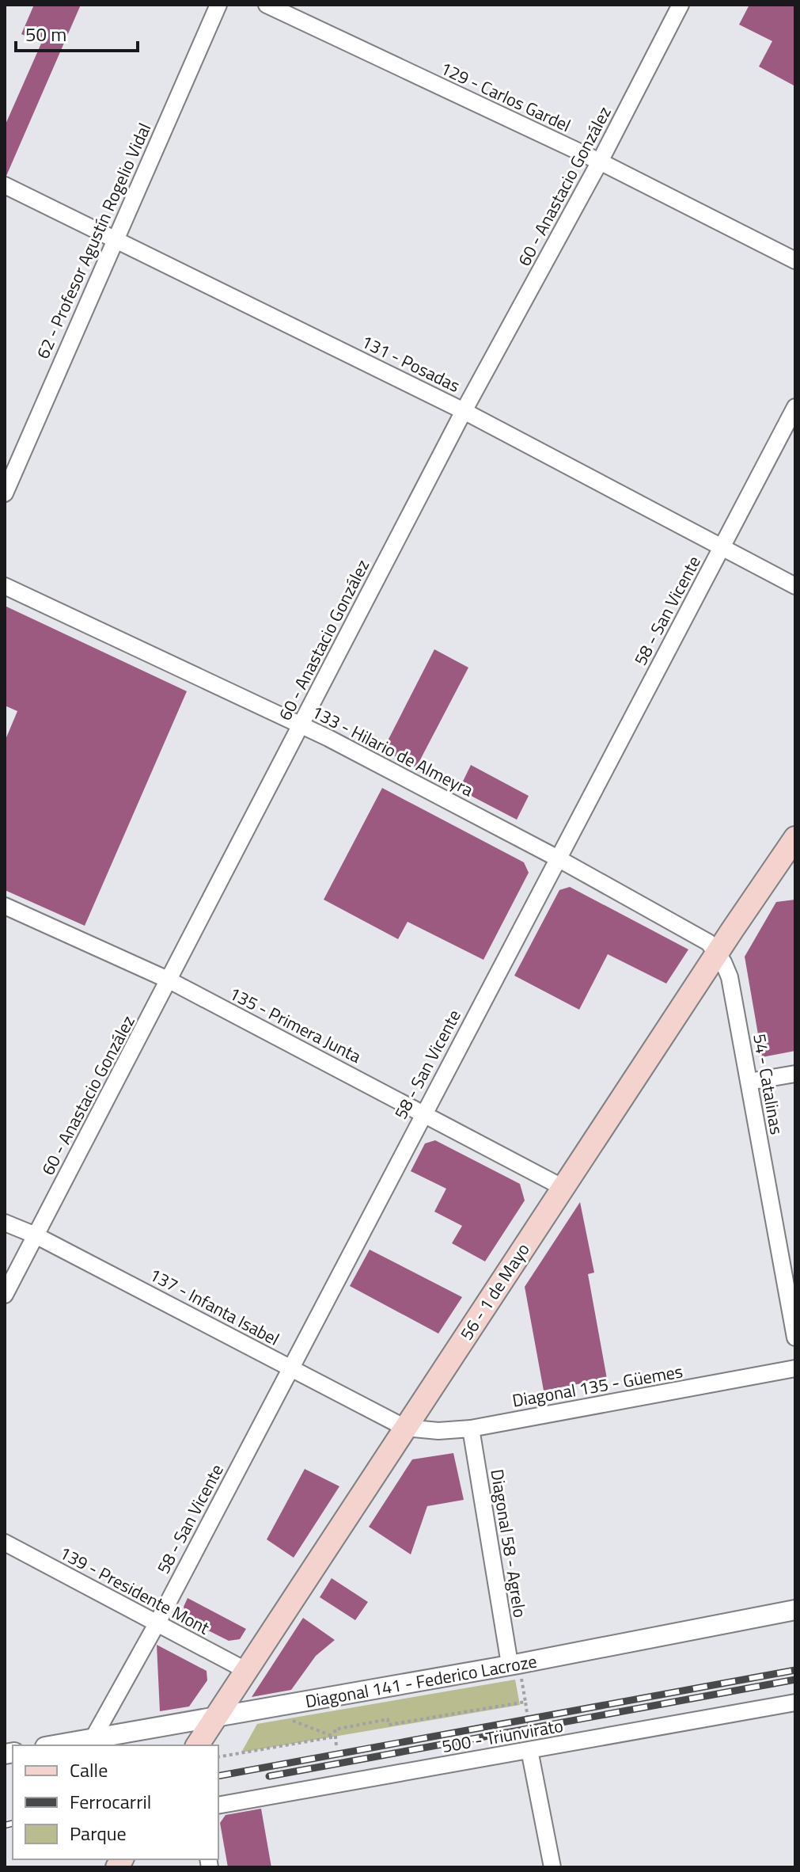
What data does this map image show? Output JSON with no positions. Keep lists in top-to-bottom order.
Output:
{
  "streets": {
    "main road": ["56 - 1 de Mayo"],
    "street": [
      "129 - Carlos Gardel",
      "60 - Anastacio González",
      "62 - Profesor Agustín Rogelio Vidal",
      "131 - Posadas",
      "58 - San Vicente",
      "133 - Hilario de Almeyra",
      "135 - Primera Junta",
      "54 - Catalinas",
      "137 - Infanta Isabel",
      "Diagonal 135 - Güemes",
      "Diagonal 58 - Agrelo",
      "139 - Presidente Mont",
      "Diagonal 141 - Federico Lacroze",
      "500 - Triunvirato"
    ]
  },
  "crossings": [
    ["129 - Carlos Gardel", "60 - Anastacio González"],
    ["60 - Anastacio González", "131 - Posadas"],
    ["60 - Anastacio González", "133 - Hilario de Almeyra"],
    ["60 - Anastacio González", "135 - Primera Junta"],
    ["60 - Anastacio González", "137 - Infanta Isabel"],
    ["62 - Profesor Agustín Rogelio Vidal", "131 - Posadas"],
    ["131 - Posadas", "58 - San Vicente"],
    ["58 - San Vicente", "133 - Hilario de Almeyra"],
    ["58 - San Vicente", "135 - Primera Junta"],
    ["58 - San Vicente", "137 - Infanta Isabel"],
    ["58 - San Vicente", "139 - Presidente Mont"],
    ["58 - San Vicente", "Diagonal 141 - Federico Lacroze"],
    ["133 - Hilario de Almeyra", "54 - Catalinas"],
    ["133 - Hilario de Almeyra", "56 - 1 de Mayo"],
    ["135 - Primera Junta", "56 - 1 de Mayo"],
    ["54 - Catalinas", "56 - 1 de Mayo"],
    ["56 - 1 de Mayo", "137 - Infanta Isabel"],
    ["56 - 1 de Mayo", "Diagonal 135 - Güemes"],
    ["56 - 1 de Mayo", "139 - Presidente Mont"],
    ["56 - 1 de Mayo", "Diagonal 141 - Federico Lacroze"],
    ["137 - Infanta Isabel", "Diagonal 135 - Güemes"],
    ["Diagonal 135 - Güemes", "Diagonal 58 - Agrelo"],
    ["Diagonal 58 - Agrelo", "Diagonal 141 - Federico Lacroze"]
  ],
  "legend": ["Calle", "Ferrocarril", "Parque"],
  "scale_bar": "50 m"
}
